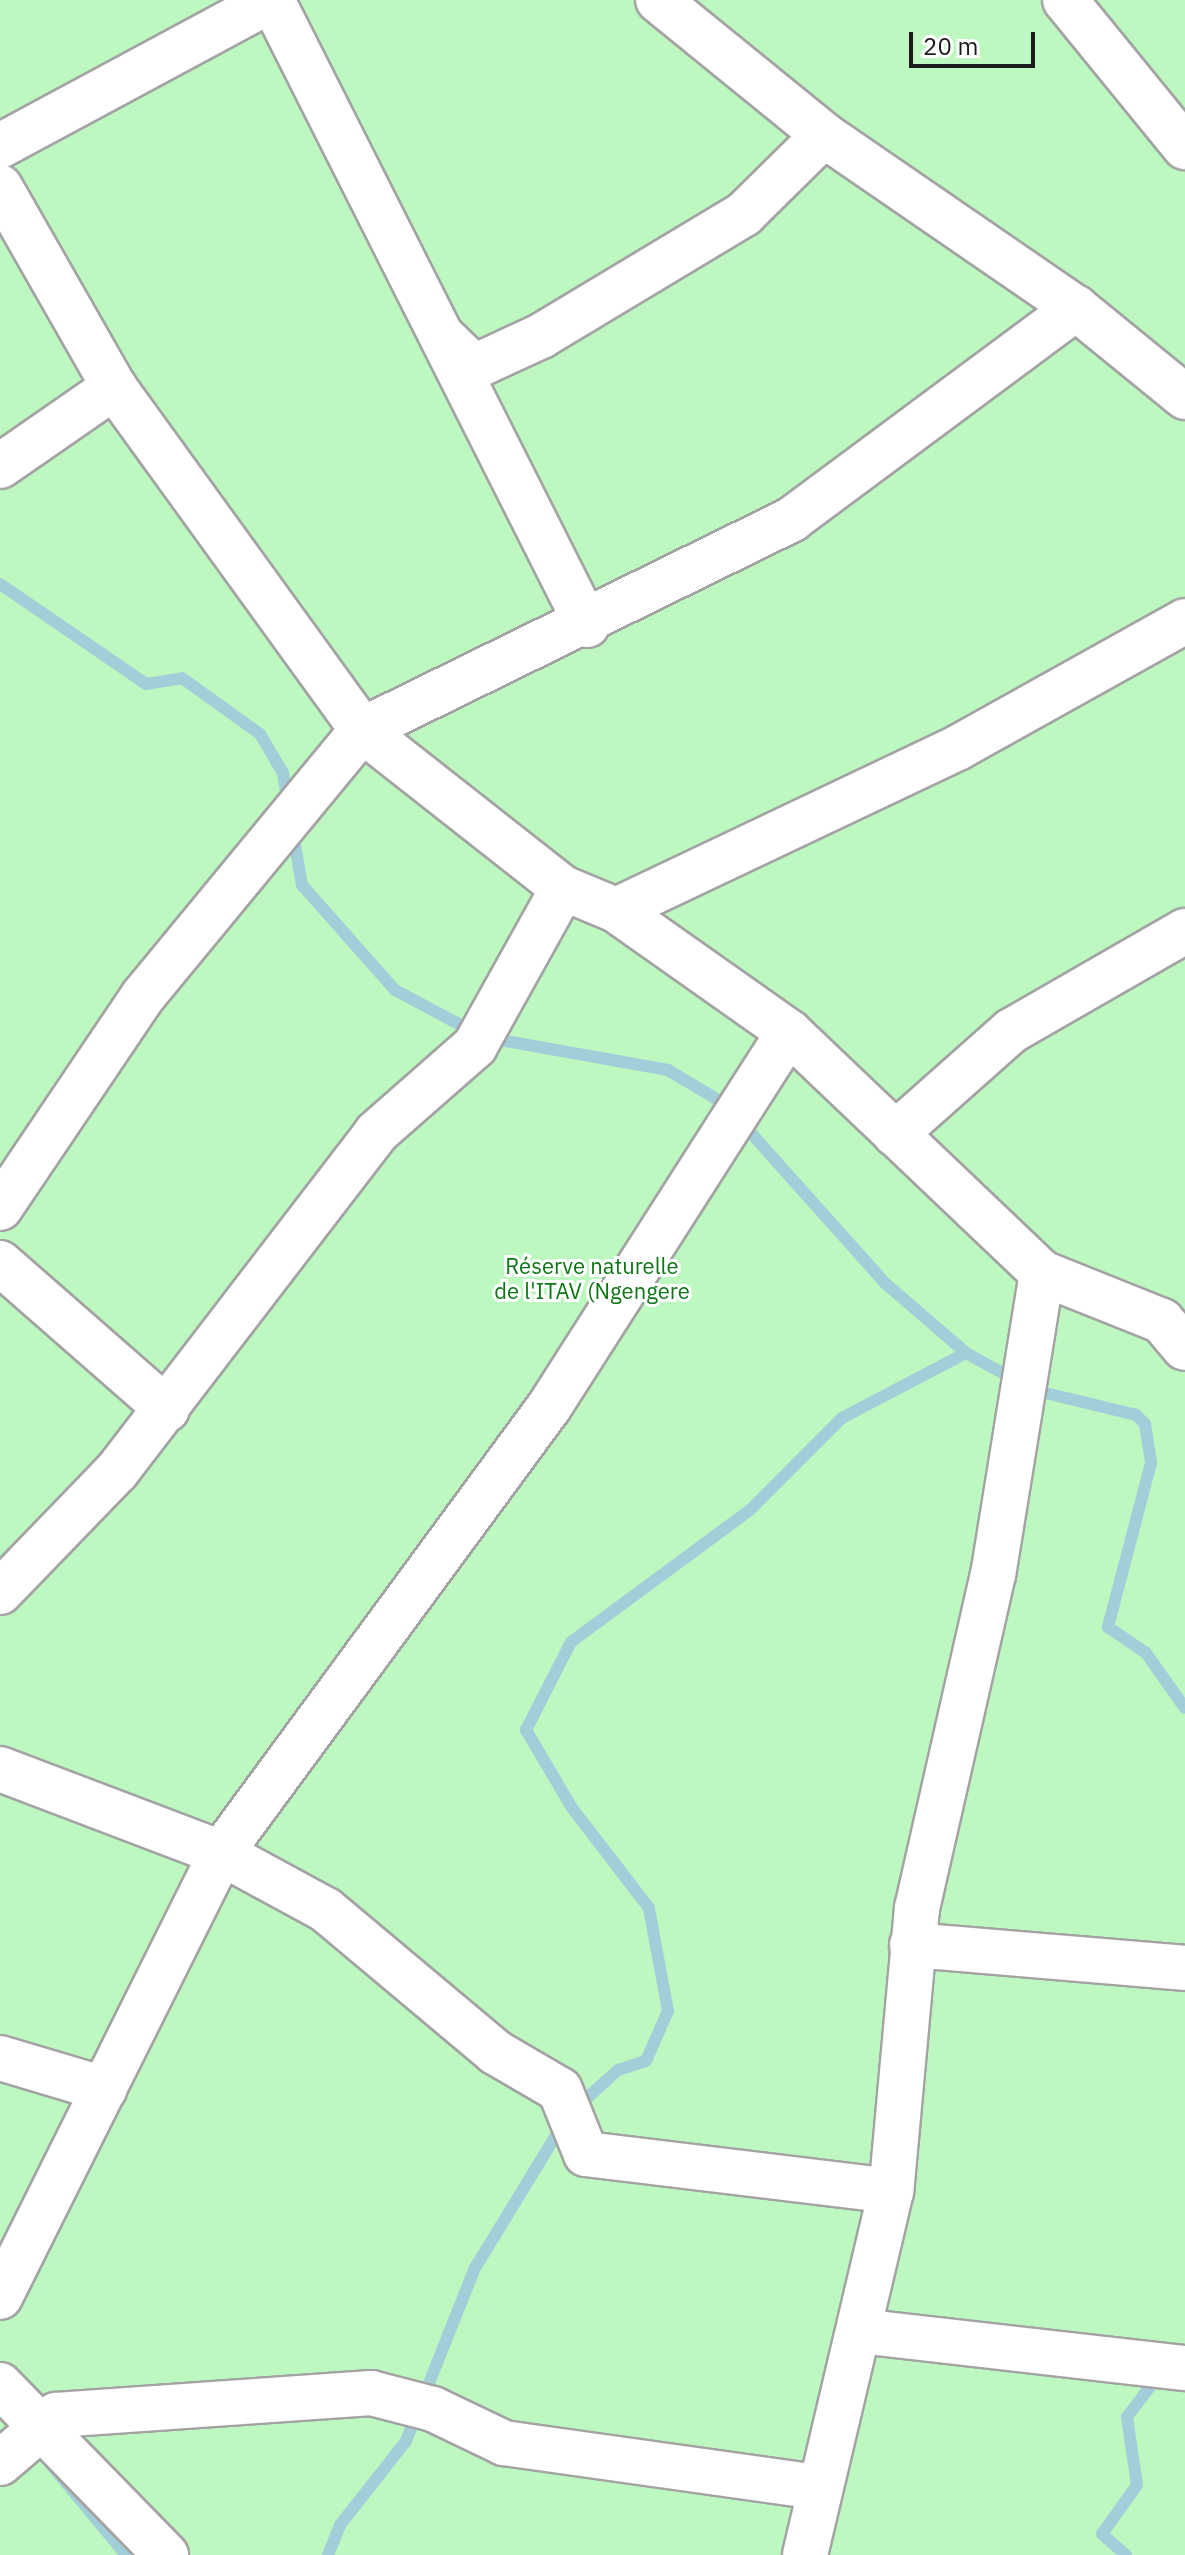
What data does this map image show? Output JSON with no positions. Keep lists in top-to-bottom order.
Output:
{
  "parks": ["Réserve naturelle de l'ITAV (Ngengere"],
  "scale_bar": "20 m"
}
